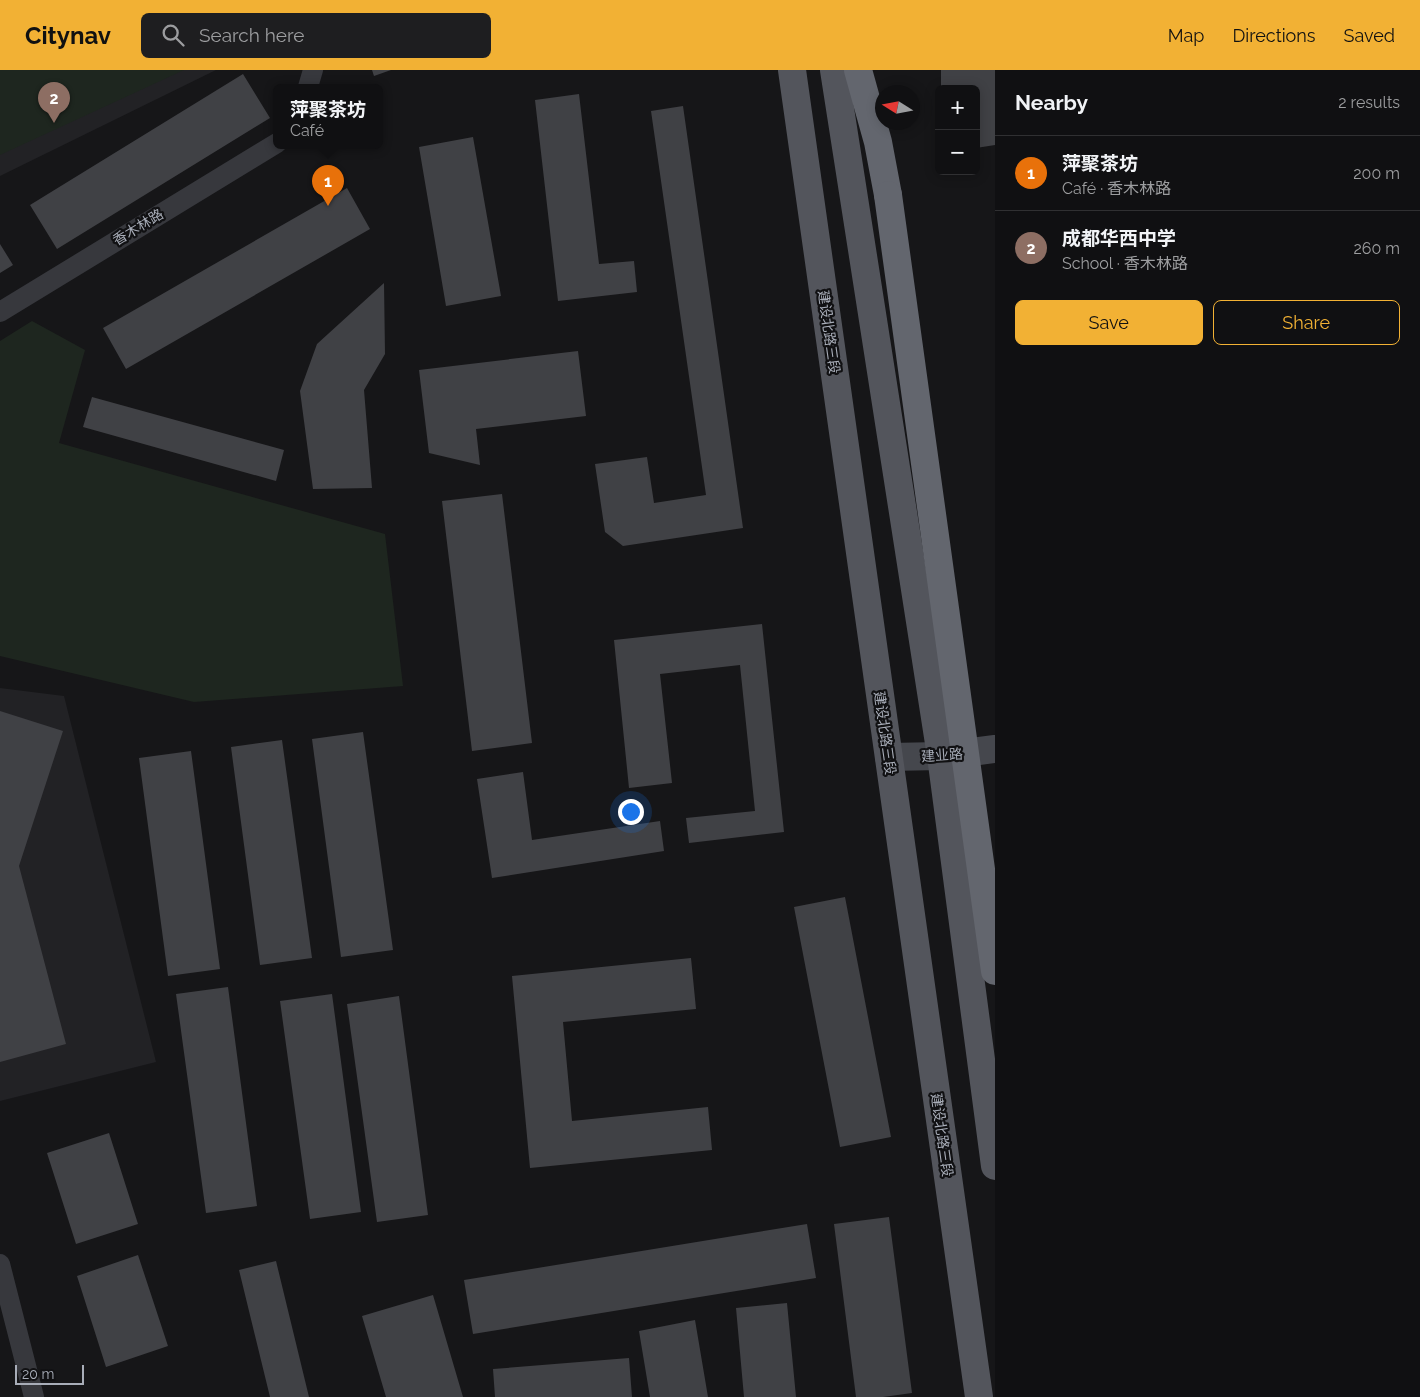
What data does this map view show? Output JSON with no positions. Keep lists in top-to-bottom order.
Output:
{
  "streets": {
    "main road": ["建设北路三段"],
    "street": ["香木林路", "建业路"]
  },
  "crossings": [
    ["建设北路三段", "建业路"]
  ],
  "scale_bar": "20 m",
  "north": "left",
  "page": {
    "header": "Citynav",
    "search": "Search here",
    "nav": ["Map", "Directions", "Saved"],
    "heading": ["Nearby", "2 results"],
    "pins": ["2", "1"],
    "popup": ["萍聚茶坊", "Café"],
    "map_buttons": ["+", "−"],
    "list": [
      {
        "mark": "1",
        "name": "萍聚茶坊",
        "note": "Café · 香木林路",
        "value": "200 m"
      },
      {
        "mark": "2",
        "name": "成都华西中学",
        "note": "School · 香木林路",
        "value": "260 m"
      }
    ],
    "buttons": ["Save", "Share"],
    "scale": "20 m"
  }
}
